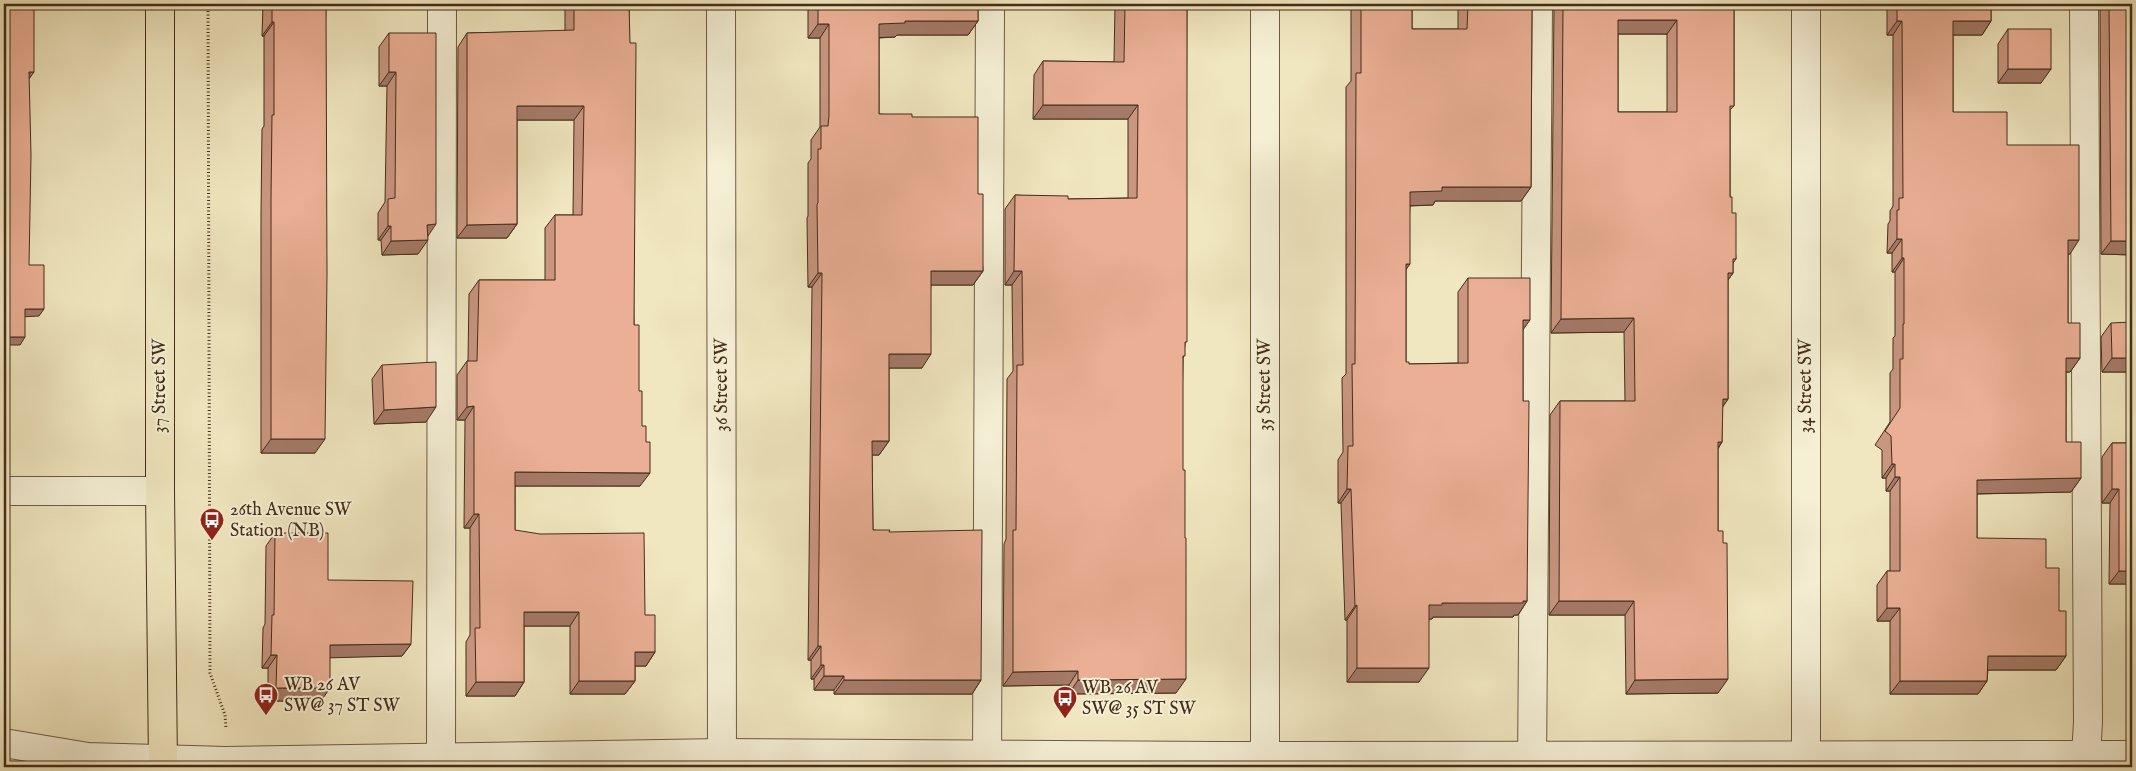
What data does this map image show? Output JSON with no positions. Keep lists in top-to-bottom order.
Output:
{
  "streets": {
    "main road": ["37 Street SW"],
    "street": ["36 Street SW", "35 Street SW", "34 Street SW"]
  },
  "places": {
    "bus stop": ["26th Avenue SW Station (NB)", "WB 26 AV SW@ 37 ST SW", "WB 26 AV SW@ 35 ST SW"]
  }
}
